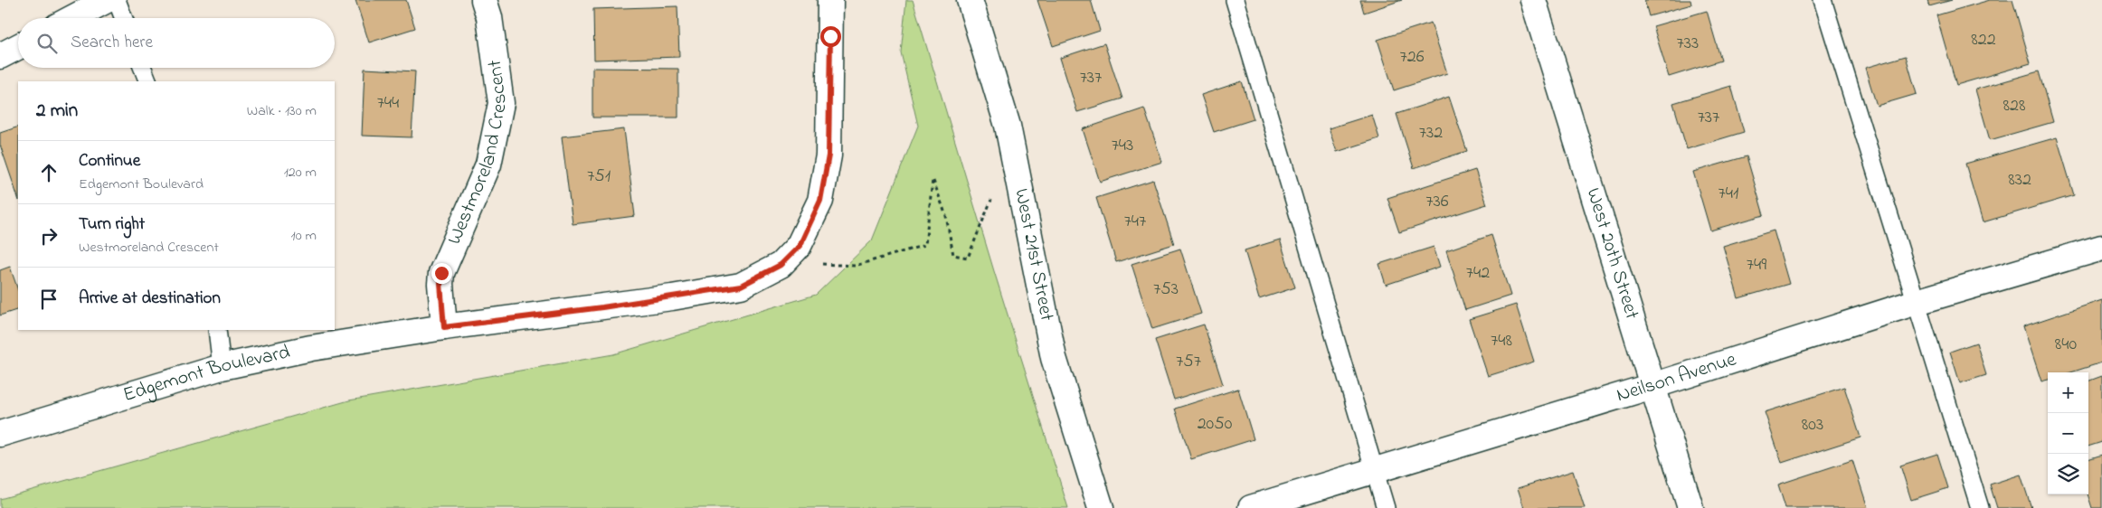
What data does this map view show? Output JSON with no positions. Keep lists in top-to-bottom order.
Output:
{
  "streets": {
    "street": [
      "Westmoreland Crescent",
      "West 20th Street",
      "West 21st Street",
      "Edgemont Boulevard",
      "Neilson Avenue"
    ]
  },
  "crossings": [
    ["Westmoreland Crescent", "Edgemont Boulevard"],
    ["West 20th Street", "Neilson Avenue"]
  ],
  "house_numbers": [
    "822",
    "733",
    "726",
    "737",
    "744",
    "828",
    "737",
    "732",
    "743",
    "751",
    "832",
    "741",
    "736",
    "747",
    "749",
    "742",
    "753",
    "748",
    "840",
    "757",
    "2050",
    "803"
  ],
  "page": {
    "search": "Search here",
    "heading": ["2 min", "Walk · 130 m"],
    "list": [
      ["Continue", "Edgemont Boulevard", "120 m"],
      ["Turn right", "Westmoreland Crescent", "10 m"],
      "Arrive at destination"
    ],
    "map_buttons": ["+", "−"]
  }
}
